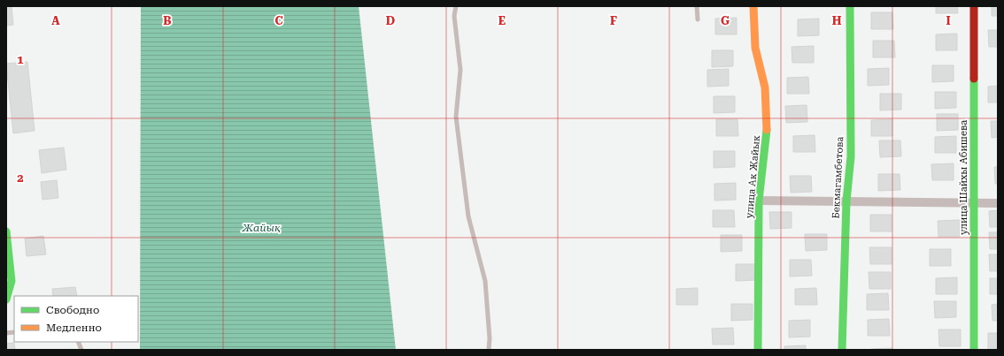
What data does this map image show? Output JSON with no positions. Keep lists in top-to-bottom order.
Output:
{
  "streets": {
    "street": ["улица Ак Жайык", "Бекмагамбетова", "улица Шайхы Абишева"]
  },
  "water": ["Жайық"],
  "legend": ["Свободно", "Медленно"],
  "grid": {
    "columns": [
      "A",
      "B",
      "C",
      "D",
      "E",
      "F",
      "G",
      "H",
      "I"
    ],
    "rows": ["1", "2"]
  }
}
